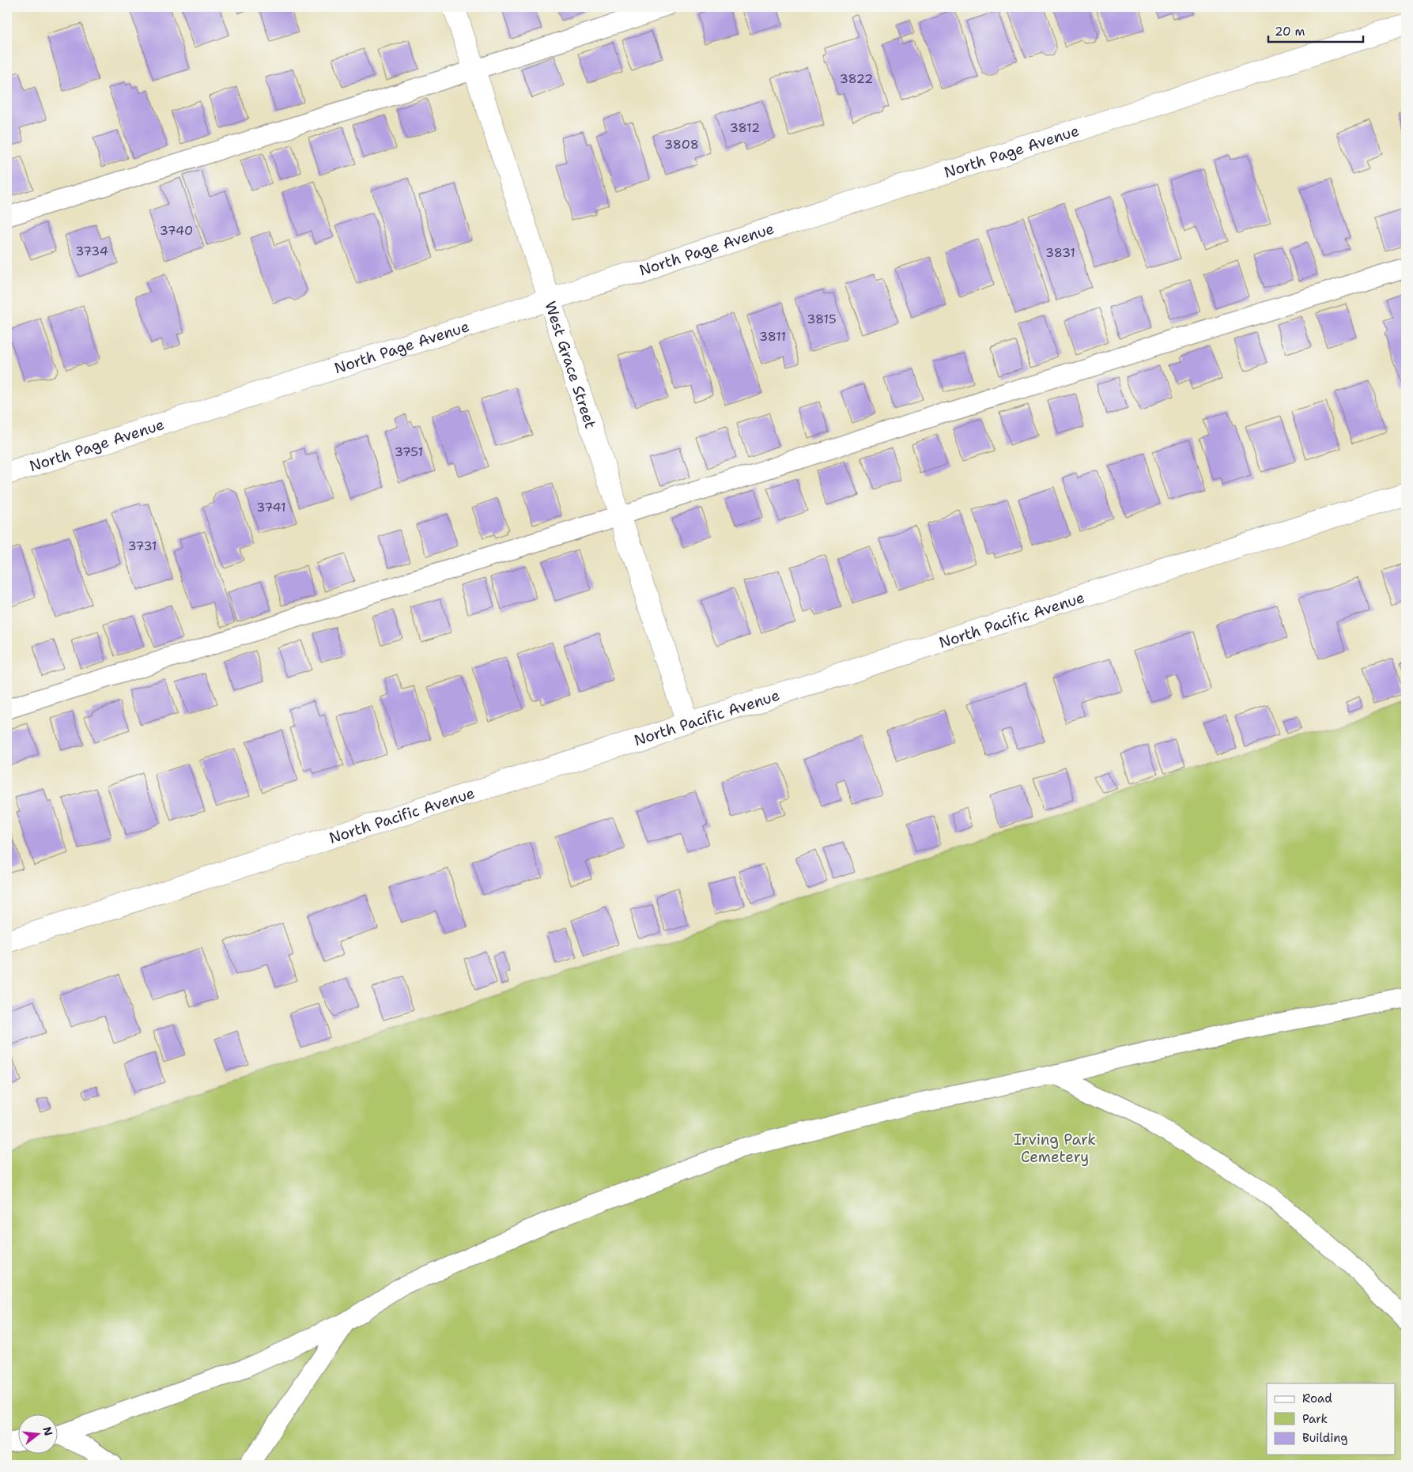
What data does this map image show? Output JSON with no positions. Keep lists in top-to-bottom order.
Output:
{
  "streets": {
    "street": ["North Page Avenue", "West Grace Street", "North Pacific Avenue"]
  },
  "crossings": [
    ["North Page Avenue", "West Grace Street"],
    ["West Grace Street", "North Pacific Avenue"]
  ],
  "parks": ["Irving Park Cemetery"],
  "house_numbers": [
    "3822",
    "3812",
    "3808",
    "3740",
    "3734",
    "3831",
    "3815",
    "3811",
    "3751",
    "3741",
    "3731"
  ],
  "legend": ["Road", "Park", "Building"],
  "scale_bar": "20 m",
  "north": "right"
}
